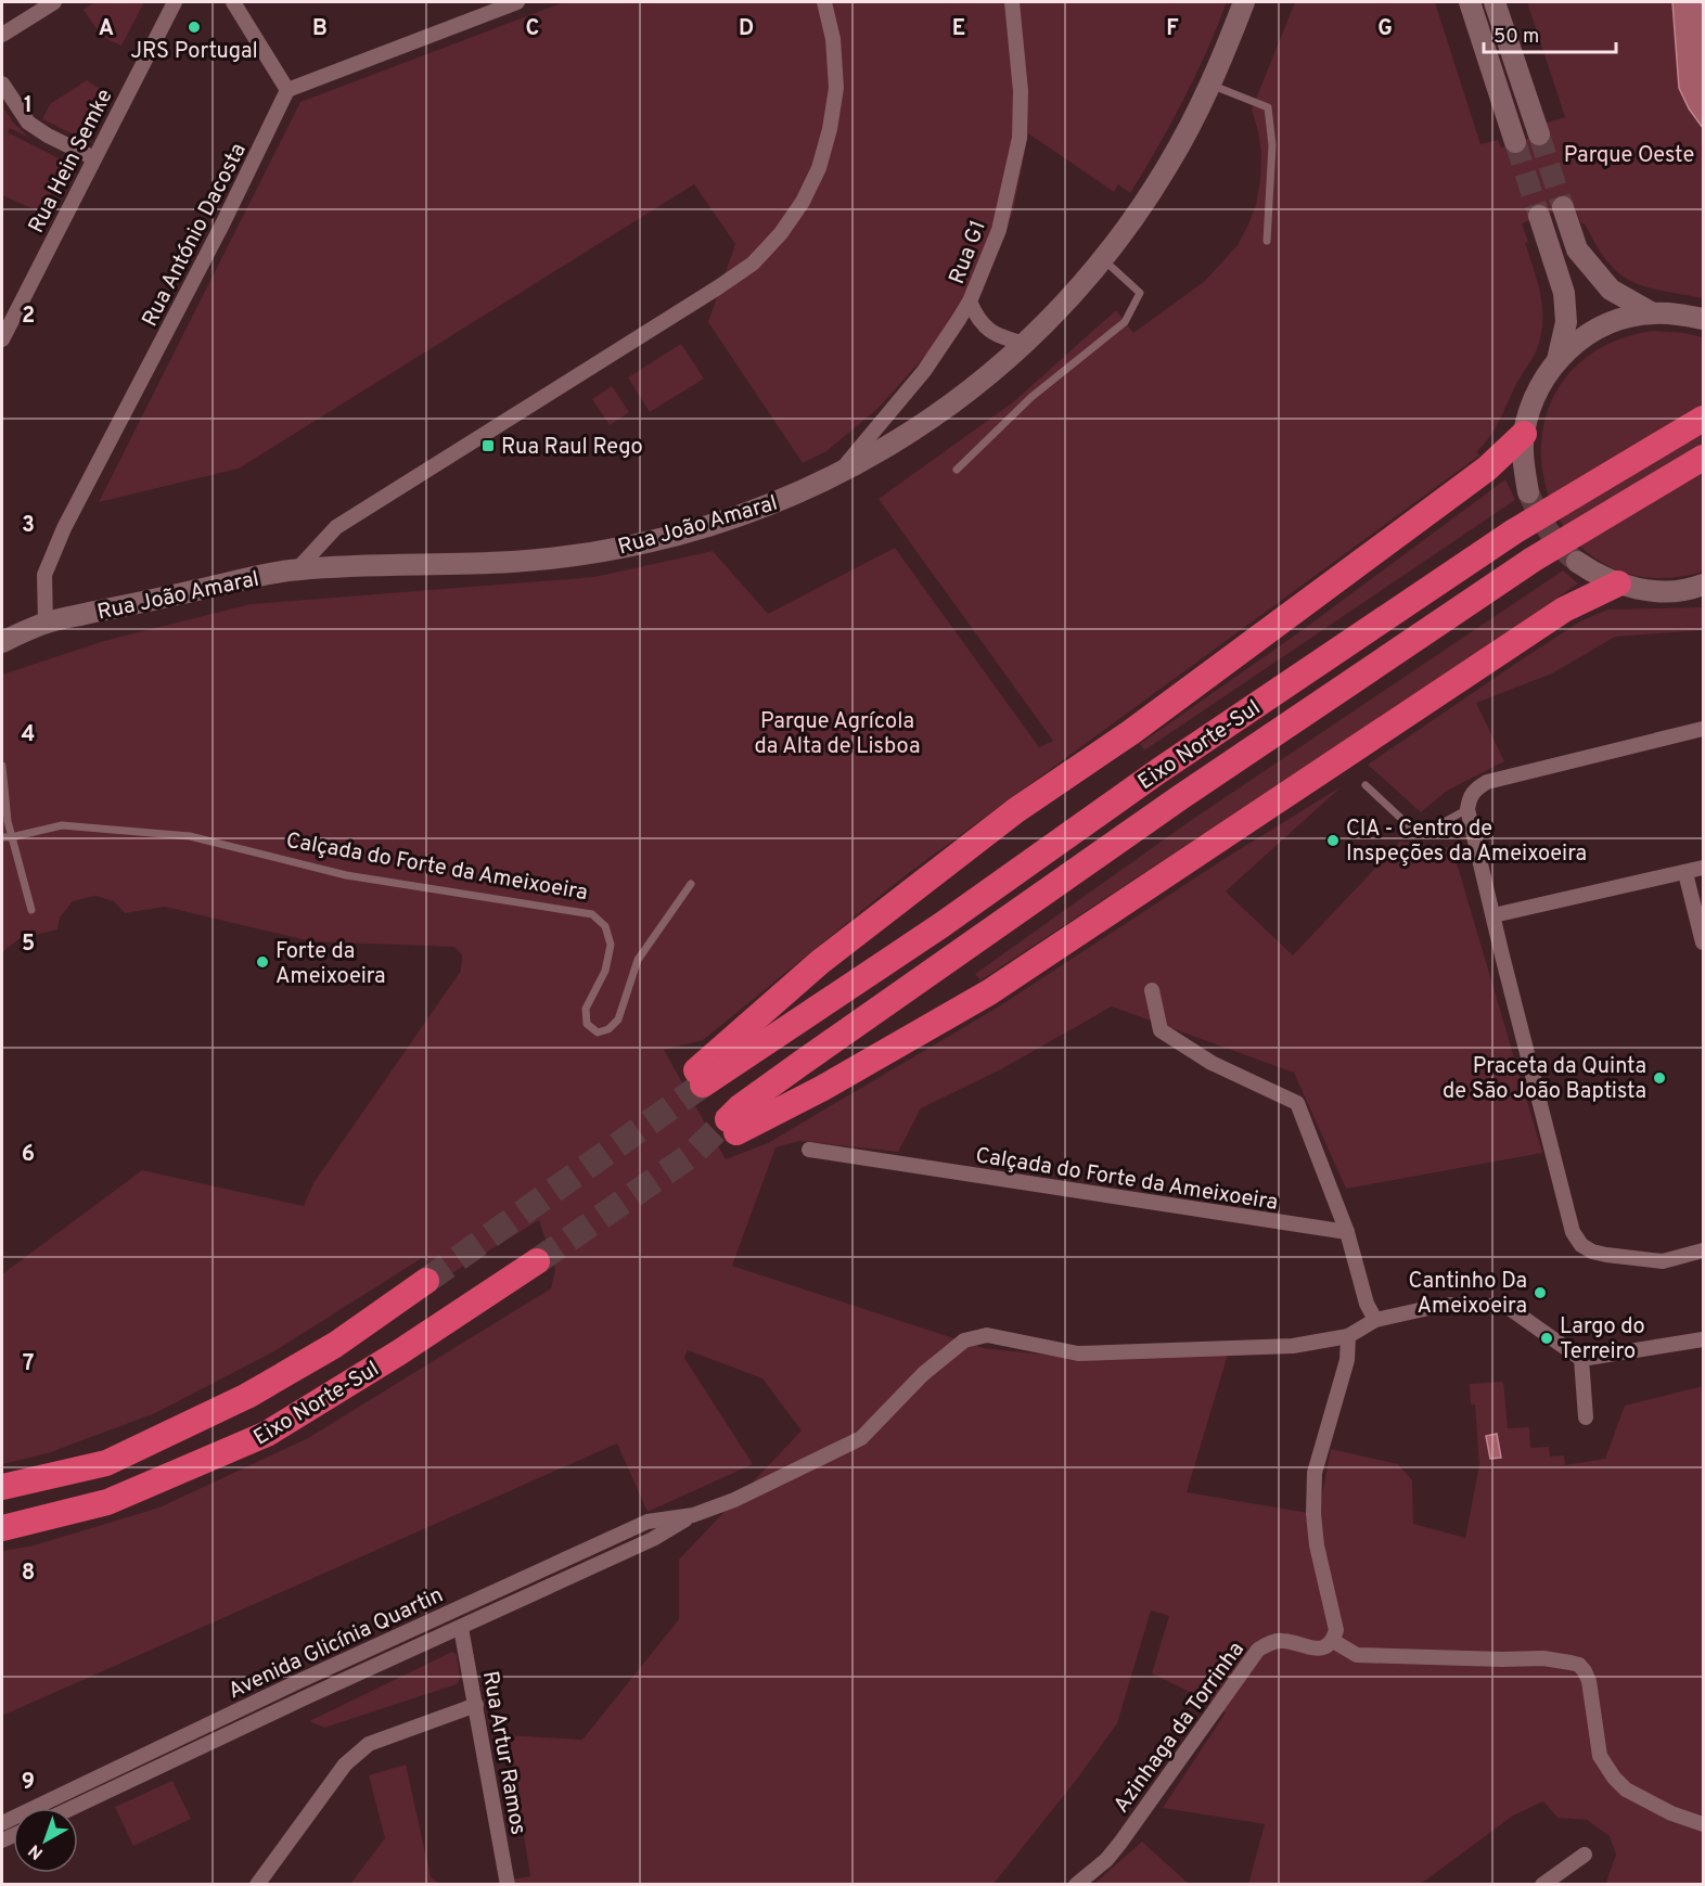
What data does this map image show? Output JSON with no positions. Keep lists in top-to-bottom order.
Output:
{
  "streets": {
    "highway": ["Eixo Norte-Sul"],
    "street": [
      "Rua Hein Semke",
      "Rua António Dacosta",
      "Rua G1",
      "Rua João Amaral",
      "Calçada do Forte da Ameixoeira",
      "Avenida Glicínia Quartin",
      "Azinhaga da Torrinha",
      "Rua Artur Ramos"
    ]
  },
  "crossings": [
    ["Rua António Dacosta", "Rua João Amaral"],
    ["Rua G1", "Rua João Amaral"],
    ["Avenida Glicínia Quartin", "Rua Artur Ramos"]
  ],
  "parks": ["Parque Oeste", "Parque Agrícola da Alta de Lisboa"],
  "places": {
    "other": [
      "JRS Portugal",
      "CIA - Centro de Inspeções da Ameixoeira",
      "Forte da Ameixoeira",
      "Praceta da Quinta de São João Baptista",
      "Cantinho Da Ameixoeira",
      "Largo do Terreiro"
    ],
    "transit": ["Rua Raul Rego"]
  },
  "scale_bar": "50 m",
  "north": "bottom left",
  "grid": {
    "columns": [
      "A",
      "B",
      "C",
      "D",
      "E",
      "F",
      "G"
    ],
    "rows": [
      "1",
      "2",
      "3",
      "4",
      "5",
      "6",
      "7",
      "8",
      "9"
    ]
  }
}
